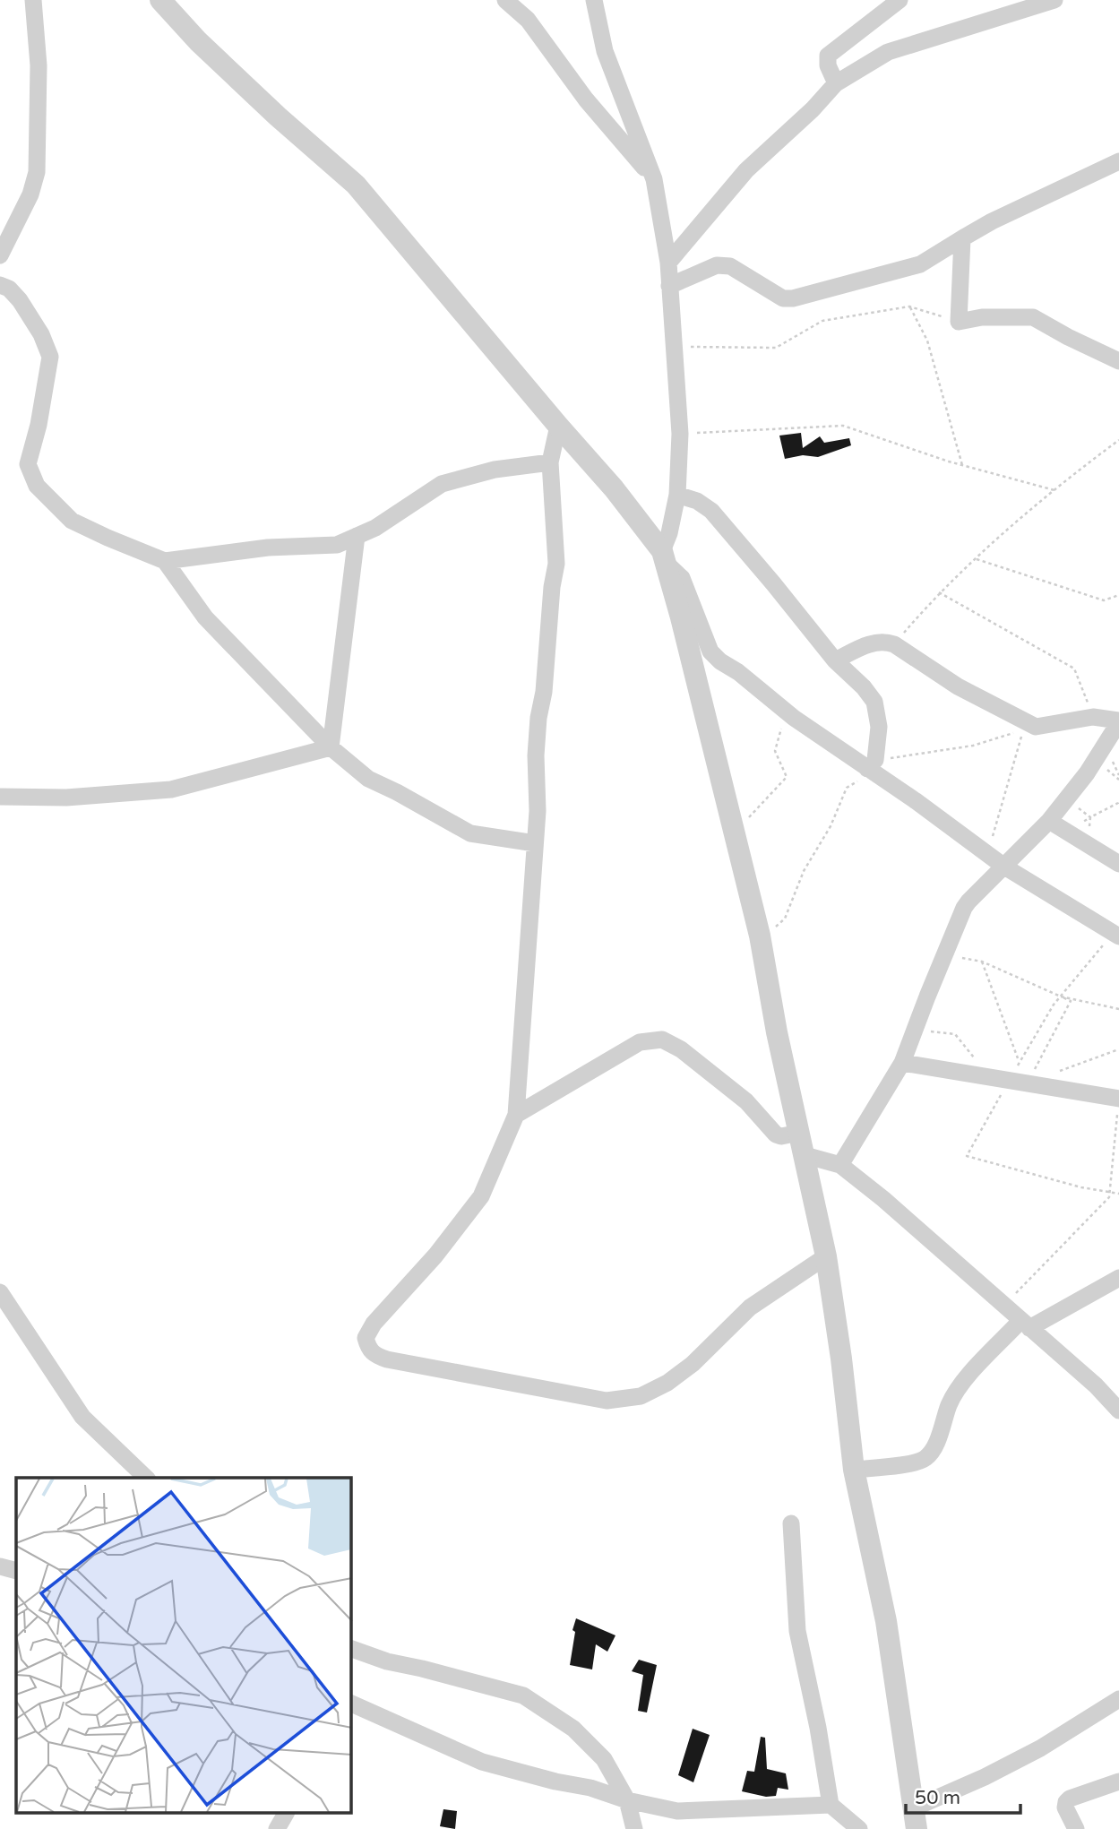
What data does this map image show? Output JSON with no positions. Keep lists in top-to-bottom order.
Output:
{
  "scale_bar": "50 m"
}
